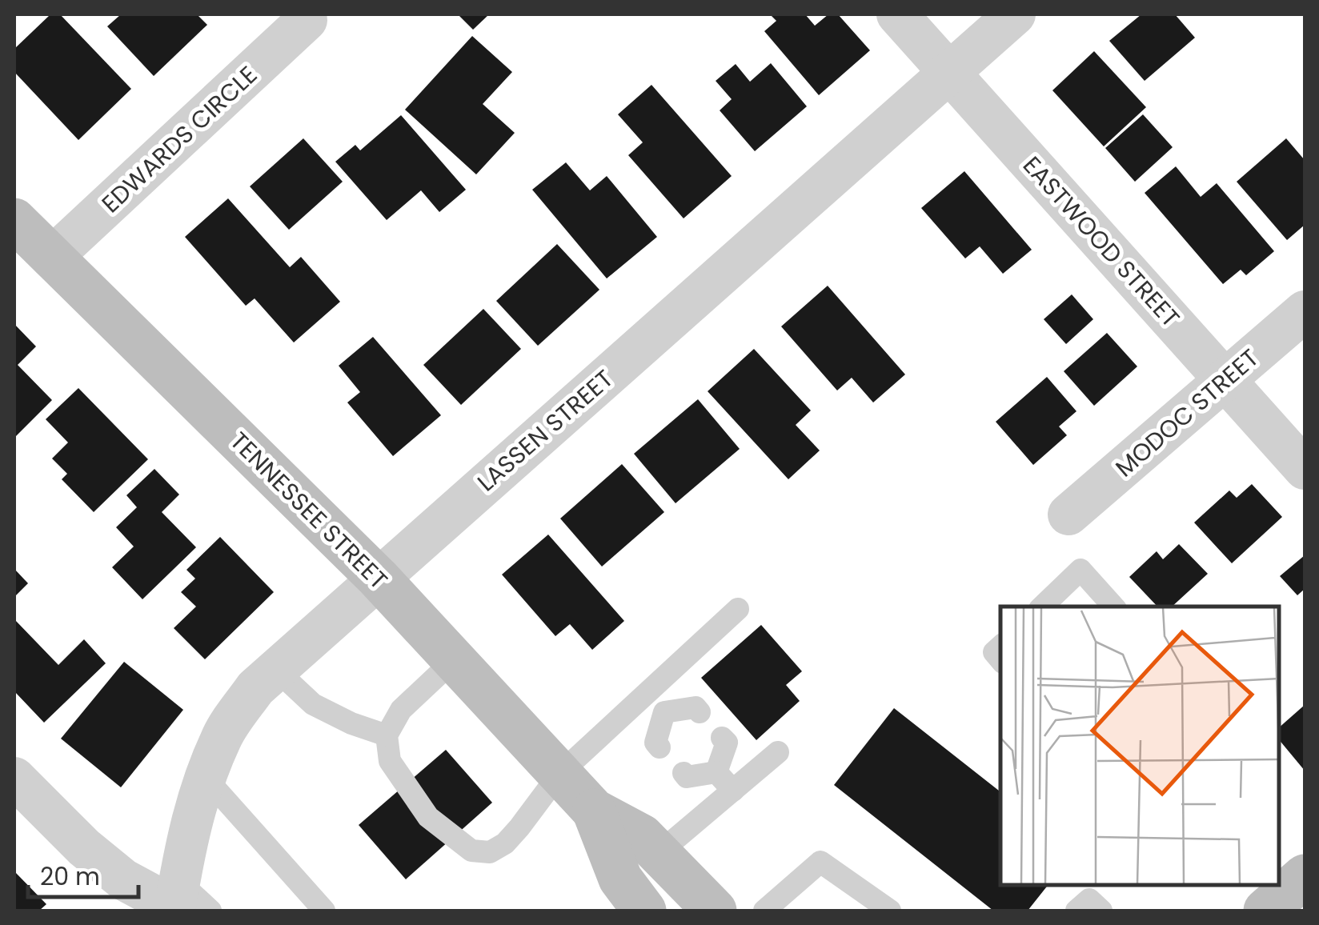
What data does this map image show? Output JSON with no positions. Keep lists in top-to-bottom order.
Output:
{
  "streets": {
    "main road": ["TENNESSEE STREET"],
    "street": [
      "EDWARDS CIRCLE",
      "EASTWOOD STREET",
      "MODOC STREET",
      "LASSEN STREET"
    ]
  },
  "crossings": [
    ["EDWARDS CIRCLE", "TENNESSEE STREET"],
    ["EASTWOOD STREET", "MODOC STREET"],
    ["EASTWOOD STREET", "LASSEN STREET"],
    ["LASSEN STREET", "TENNESSEE STREET"]
  ],
  "scale_bar": "20 m"
}
